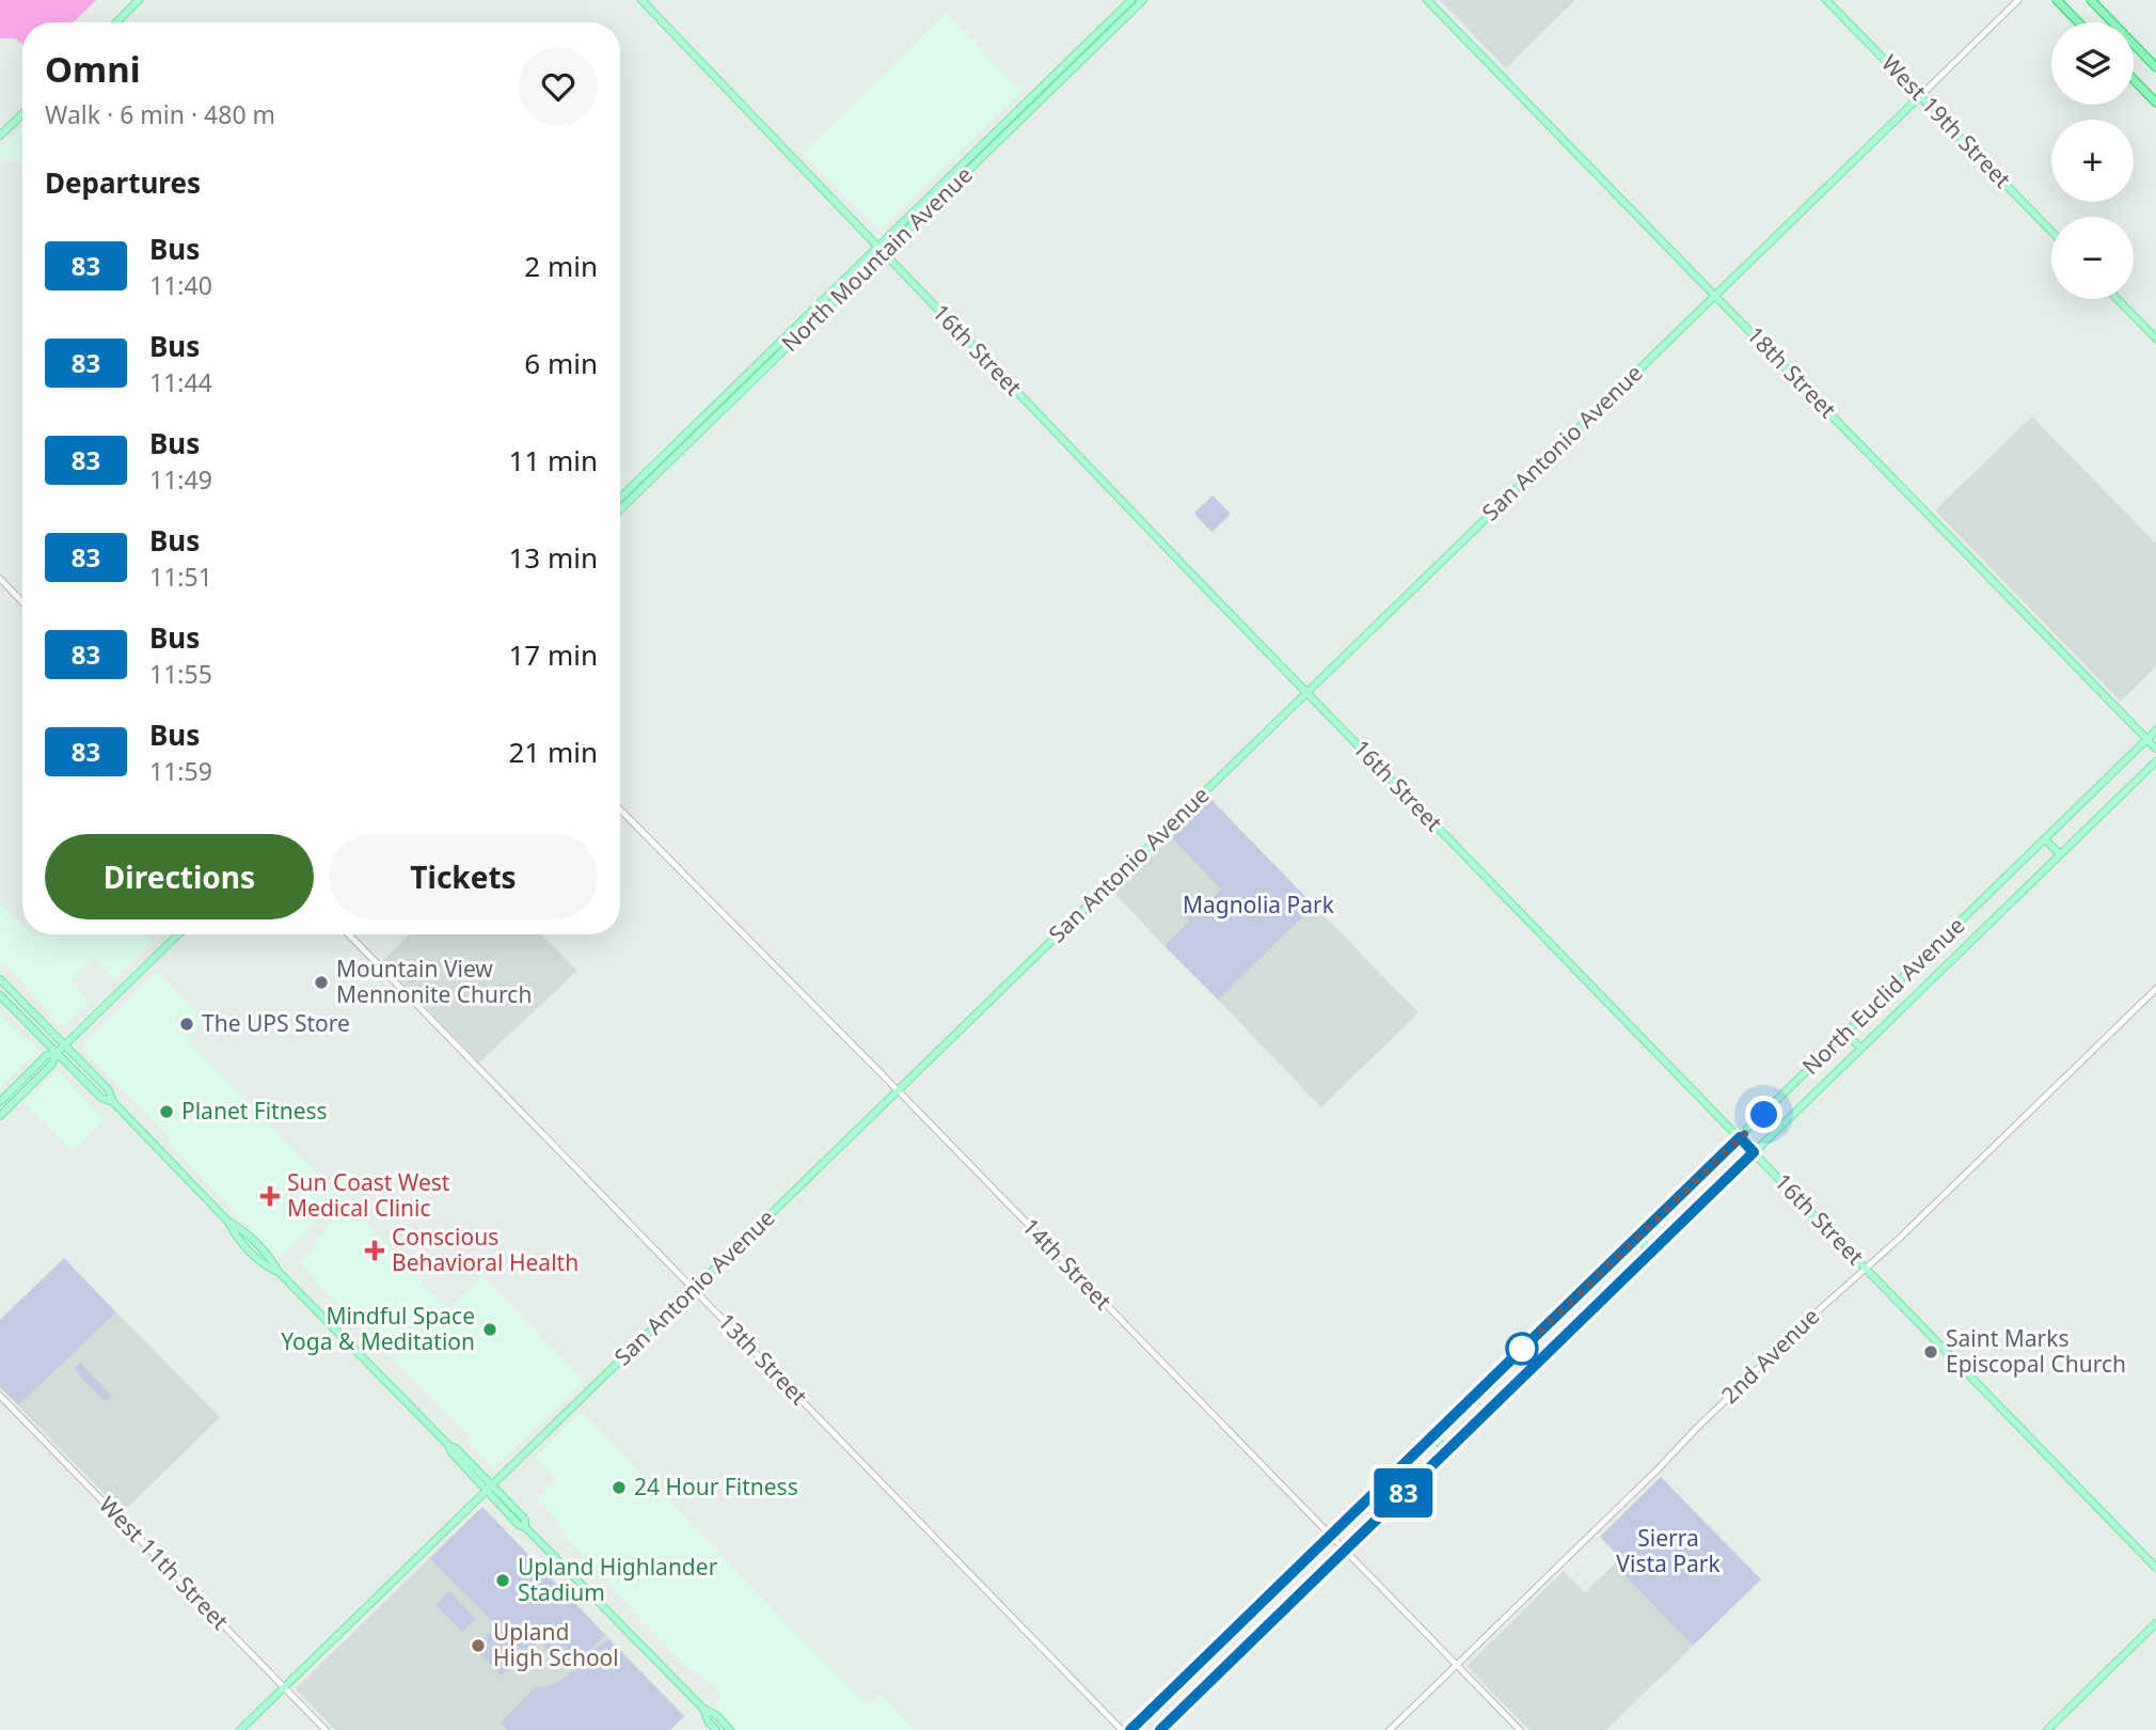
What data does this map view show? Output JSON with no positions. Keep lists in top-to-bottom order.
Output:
{
  "streets": {
    "main road": [
      "West 19th Street",
      "North Mountain Avenue",
      "16th Street",
      "18th Street",
      "San Antonio Avenue",
      "North Euclid Avenue"
    ],
    "street": [
      "14th Street",
      "2nd Avenue",
      "13th Street",
      "West 11th Street"
    ]
  },
  "crossings": [
    ["West 19th Street", "San Antonio Avenue"],
    ["North Mountain Avenue", "16th Street"],
    ["16th Street", "San Antonio Avenue"],
    ["16th Street", "North Euclid Avenue"],
    ["16th Street", "2nd Avenue"],
    ["18th Street", "San Antonio Avenue"],
    ["18th Street", "North Euclid Avenue"],
    ["San Antonio Avenue", "14th Street"],
    ["San Antonio Avenue", "13th Street"],
    ["San Antonio Avenue", "West 11th Street"],
    ["North Euclid Avenue", "14th Street"],
    ["14th Street", "2nd Avenue"]
  ],
  "parks": ["Magnolia Park", "Sierra Vista Park"],
  "places": {
    "other": [
      "Mountain View Mennonite Church",
      "The UPS Store",
      "Planet Fitness",
      "Mindful Space Yoga & Meditation",
      "Saint Marks Episcopal Church",
      "24 Hour Fitness",
      "Upland Highlander Stadium",
      "Upland High School"
    ],
    "health": ["Sun Coast West Medical Clinic", "Conscious Behavioral Health"]
  },
  "lines": ["bus line 83"],
  "page": {
    "on_map": "83",
    "map_buttons": ["+", "−"],
    "heading": [
      ["Omni", "Walk · 6 min · 480 m"],
      "Departures"
    ],
    "list": [
      {
        "mark": "83",
        "name": "Bus",
        "note": "11:40",
        "value": "2 min"
      },
      {
        "mark": "83",
        "name": "Bus",
        "note": "11:44",
        "value": "6 min"
      },
      {
        "mark": "83",
        "name": "Bus",
        "note": "11:49",
        "value": "11 min"
      },
      {
        "mark": "83",
        "name": "Bus",
        "note": "11:51",
        "value": "13 min"
      },
      {
        "mark": "83",
        "name": "Bus",
        "note": "11:55",
        "value": "17 min"
      },
      {
        "mark": "83",
        "name": "Bus",
        "note": "11:59",
        "value": "21 min"
      }
    ],
    "buttons": ["Directions", "Tickets"]
  }
}
